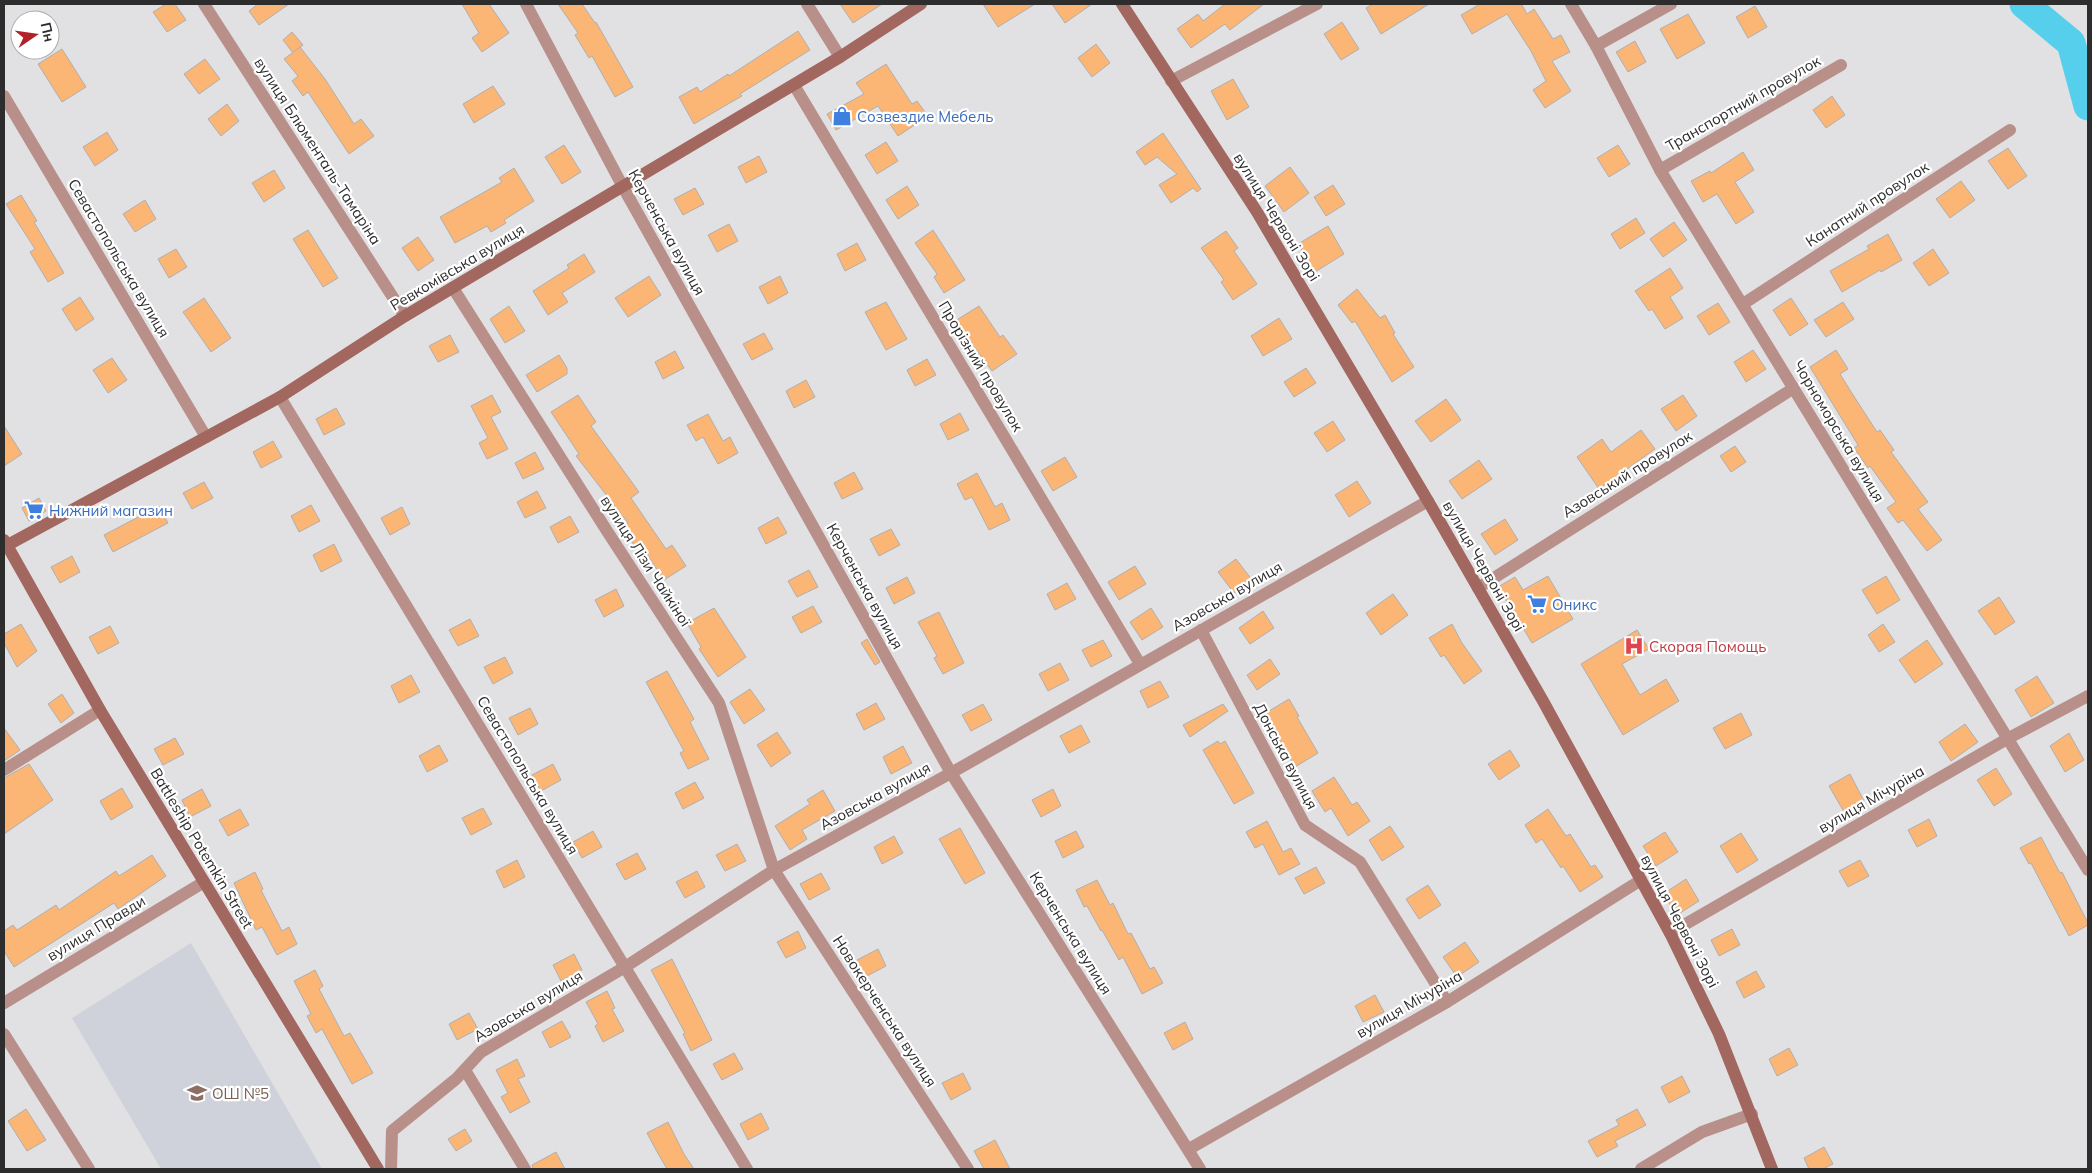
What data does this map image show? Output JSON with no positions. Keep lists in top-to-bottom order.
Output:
{
  "streets": {
    "street": [
      "Транспортний провулок",
      "вулиця Блюменталь-Тамаріна",
      "Канатний провулок",
      "вулиця Червоні Зорі",
      "Керченська вулиця",
      "Севастопольська вулиця",
      "Ревкомівська вулиця",
      "Прорізний провулок",
      "Чорноморська вулиця",
      "Азовський провулок",
      "вулиця Лізи Чайкіної",
      "Азовська вулиця",
      "Донська вулиця",
      "вулиця Мічуріна",
      "Battleship Potemkin Street",
      "вулиця Правди",
      "Новокерченська вулиця"
    ]
  },
  "crossings": [
    ["Транспортний провулок", "Чорноморська вулиця"],
    ["вулиця Блюменталь-Тамаріна", "Ревкомівська вулиця"],
    ["Канатний провулок", "Чорноморська вулиця"],
    ["вулиця Червоні Зорі", "Азовський провулок"],
    ["вулиця Червоні Зорі", "Азовська вулиця"],
    ["вулиця Червоні Зорі", "вулиця Мічуріна"],
    ["Керченська вулиця", "Ревкомівська вулиця"],
    ["Керченська вулиця", "Азовська вулиця"],
    ["Керченська вулиця", "вулиця Мічуріна"],
    ["Севастопольська вулиця", "Ревкомівська вулиця"],
    ["Севастопольська вулиця", "Азовська вулиця"],
    ["Ревкомівська вулиця", "Прорізний провулок"],
    ["Ревкомівська вулиця", "вулиця Лізи Чайкіної"],
    ["Ревкомівська вулиця", "Battleship Potemkin Street"],
    ["Прорізний провулок", "Азовська вулиця"],
    ["Чорноморська вулиця", "Азовський провулок"],
    ["Чорноморська вулиця", "вулиця Мічуріна"],
    ["вулиця Лізи Чайкіної", "Азовська вулиця"],
    ["вулиця Лізи Чайкіної", "Новокерченська вулиця"],
    ["Азовська вулиця", "Донська вулиця"],
    ["Азовська вулиця", "Новокерченська вулиця"],
    ["Донська вулиця", "вулиця Мічуріна"],
    ["Battleship Potemkin Street", "вулиця Правди"]
  ],
  "places": {
    "shop": ["Созвездие Мебель"],
    "supermarket": ["Нижний магазин", "Оникс"],
    "hospital": ["Скорая Помощь"],
    "school or university": ["ОШ №5"]
  },
  "north": "right"
}
